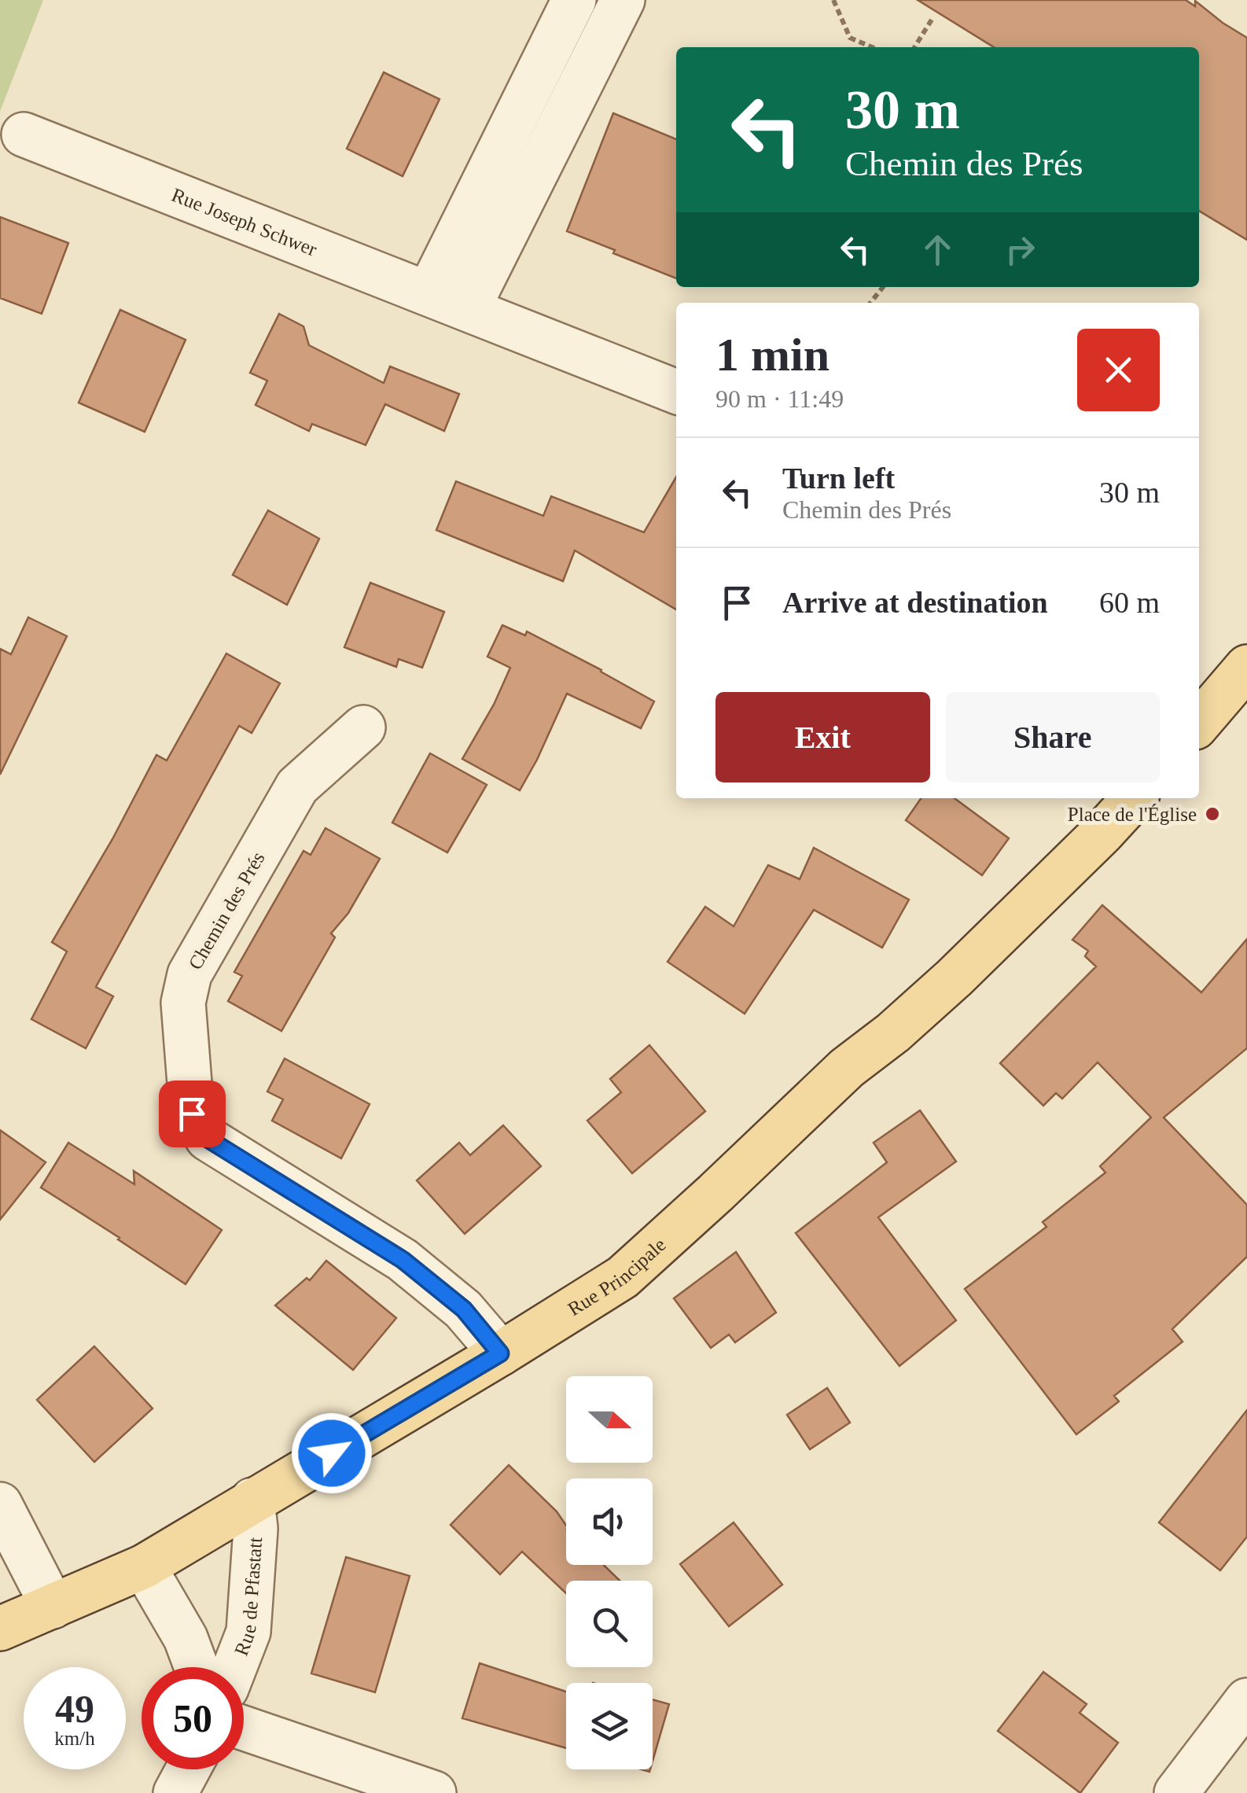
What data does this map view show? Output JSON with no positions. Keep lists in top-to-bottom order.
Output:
{
  "streets": {
    "main road": ["Rue Principale"],
    "street": ["Rue Joseph Schwer", "Chemin des Prés", "Rue de Pfastatt"]
  },
  "crossings": [
    ["Chemin des Prés", "Rue Principale"],
    ["Rue Principale", "Rue de Pfastatt"]
  ],
  "places": ["Place de l'Église"],
  "north": "right",
  "page": {
    "turn": ["30 m", "Chemin des Prés"],
    "heading": ["1 min", "90 m · 11:49"],
    "list": [
      {
        "name": "Turn left",
        "note": "Chemin des Prés",
        "value": "30 m"
      },
      {
        "name": "Arrive at destination",
        "value": "60 m"
      }
    ],
    "buttons": ["Exit", "Share"],
    "speed": "49 km/h",
    "limit": "50"
  }
}
